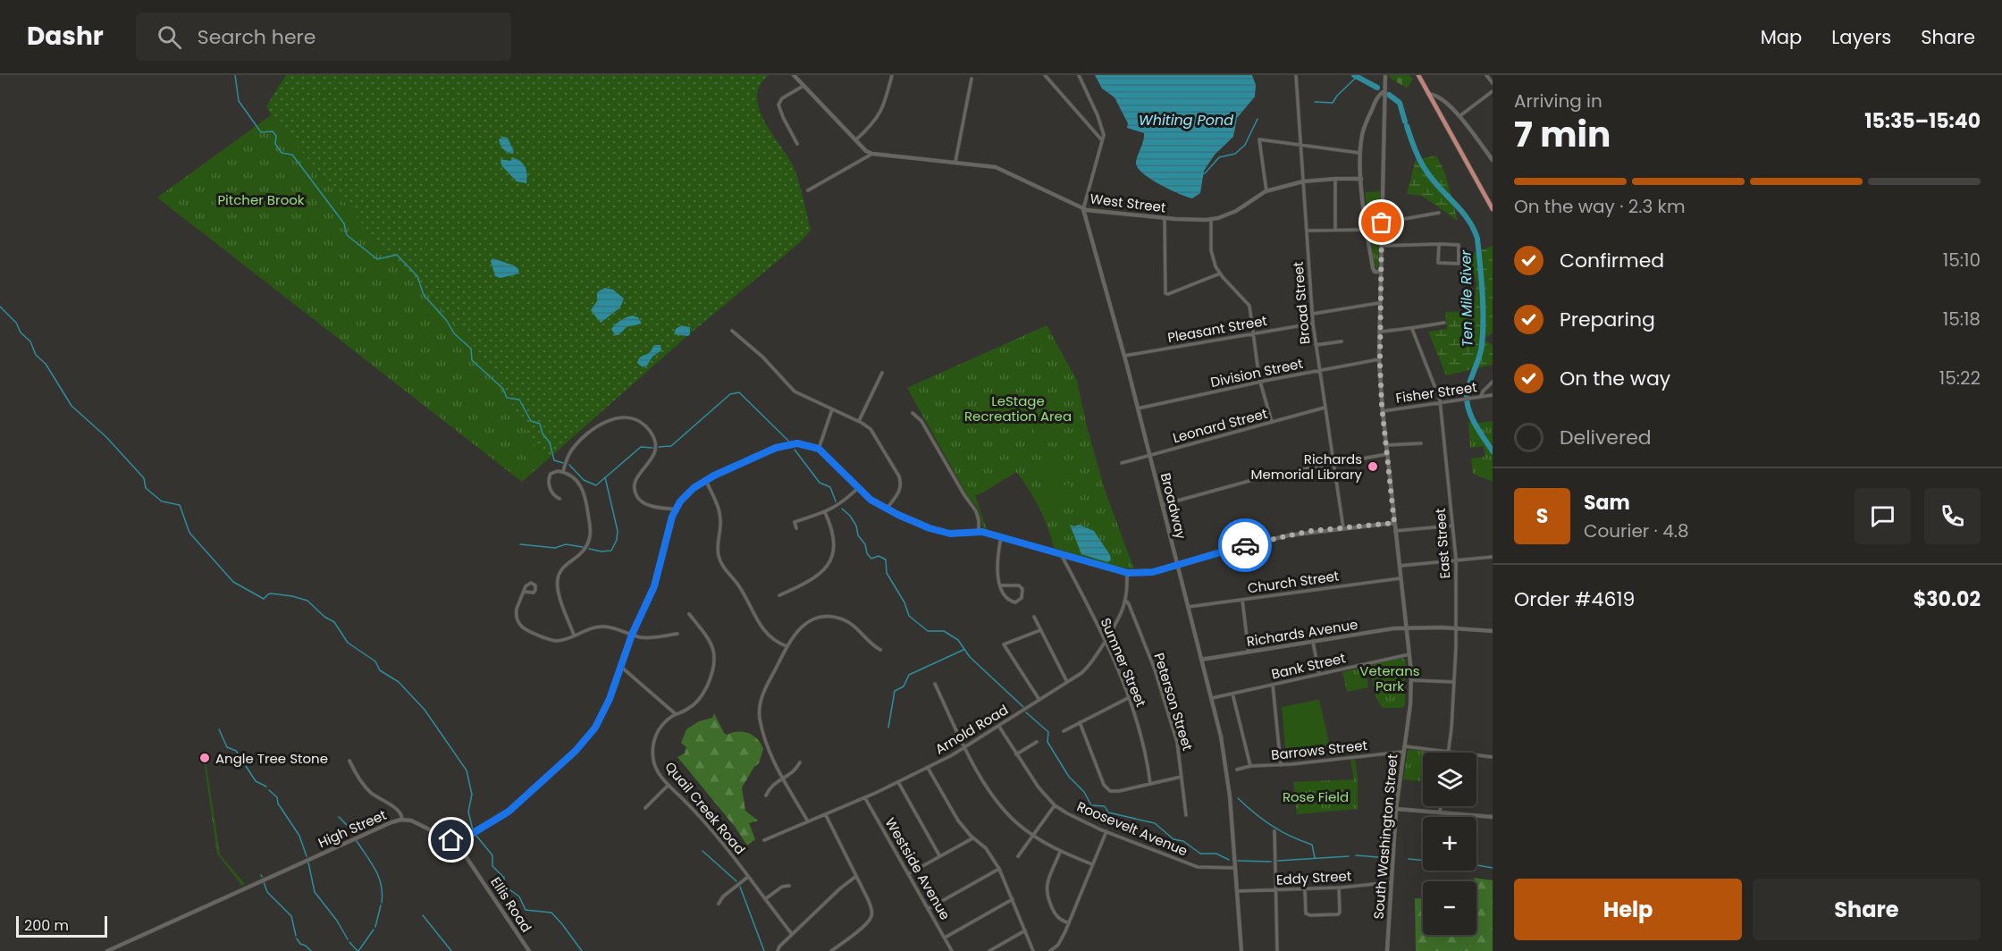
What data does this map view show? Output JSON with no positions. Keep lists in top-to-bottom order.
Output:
{
  "streets": {
    "street": [
      "West Street",
      "Broad Street",
      "Pleasant Street",
      "Division Street",
      "Fisher Street",
      "Leonard Street",
      "Broadway",
      "East Street",
      "Church Street",
      "Richards Avenue",
      "Sumner Street",
      "Bank Street",
      "Peterson Street",
      "Arnold Road",
      "Barrows Street",
      "Quail Creek Road",
      "High Street",
      "Roosevelt Avenue",
      "South Washington Street",
      "Westside Avenue",
      "Eddy Street",
      "Ellis Road"
    ]
  },
  "crossings": [
    ["West Street", "Broad Street"],
    ["West Street", "Broadway"],
    ["Broad Street", "Pleasant Street"],
    ["Broad Street", "Division Street"],
    ["Broad Street", "Leonard Street"],
    ["Pleasant Street", "Broadway"],
    ["Division Street", "Broadway"],
    ["Division Street", "South Washington Street"],
    ["Fisher Street", "East Street"],
    ["Fisher Street", "South Washington Street"],
    ["Leonard Street", "Broadway"],
    ["Broadway", "Church Street"],
    ["Broadway", "Richards Avenue"],
    ["Broadway", "Bank Street"],
    ["Broadway", "Roosevelt Avenue"],
    ["Broadway", "Eddy Street"],
    ["East Street", "Richards Avenue"],
    ["East Street", "Barrows Street"],
    ["Church Street", "South Washington Street"],
    ["Richards Avenue", "South Washington Street"],
    ["Sumner Street", "Arnold Road"],
    ["Bank Street", "South Washington Street"],
    ["Peterson Street", "Arnold Road"],
    ["Arnold Road", "Roosevelt Avenue"],
    ["Arnold Road", "Westside Avenue"],
    ["Barrows Street", "South Washington Street"],
    ["High Street", "Ellis Road"],
    ["South Washington Street", "Eddy Street"]
  ],
  "water": ["Whiting Pond", "Ten Mile River"],
  "parks": [
    "Pitcher Brook",
    "LeStage Recreation Area",
    "Veterans Park",
    "Rose Field"
  ],
  "places": ["Richards Memorial Library", "Angle Tree Stone"],
  "scale_bar": "200 m",
  "page": {
    "header": "Dashr",
    "search": "Search here",
    "nav": ["Map", "Layers", "Share"],
    "heading": ["7 min", "Arriving in", "15:35–15:40"],
    "panel": [
      "Sam",
      "Courier · 4.8",
      "Order #4619",
      "$30.02"
    ],
    "bar": "On the way · 2.3 km",
    "list": [
      ["Confirmed", "15:10"],
      ["Preparing", "15:18"],
      ["On the way", "15:22"],
      "Delivered"
    ],
    "round": "S",
    "map_buttons": ["+", "−"],
    "buttons": ["Help", "Share"],
    "scale": "200 m"
  }
}
